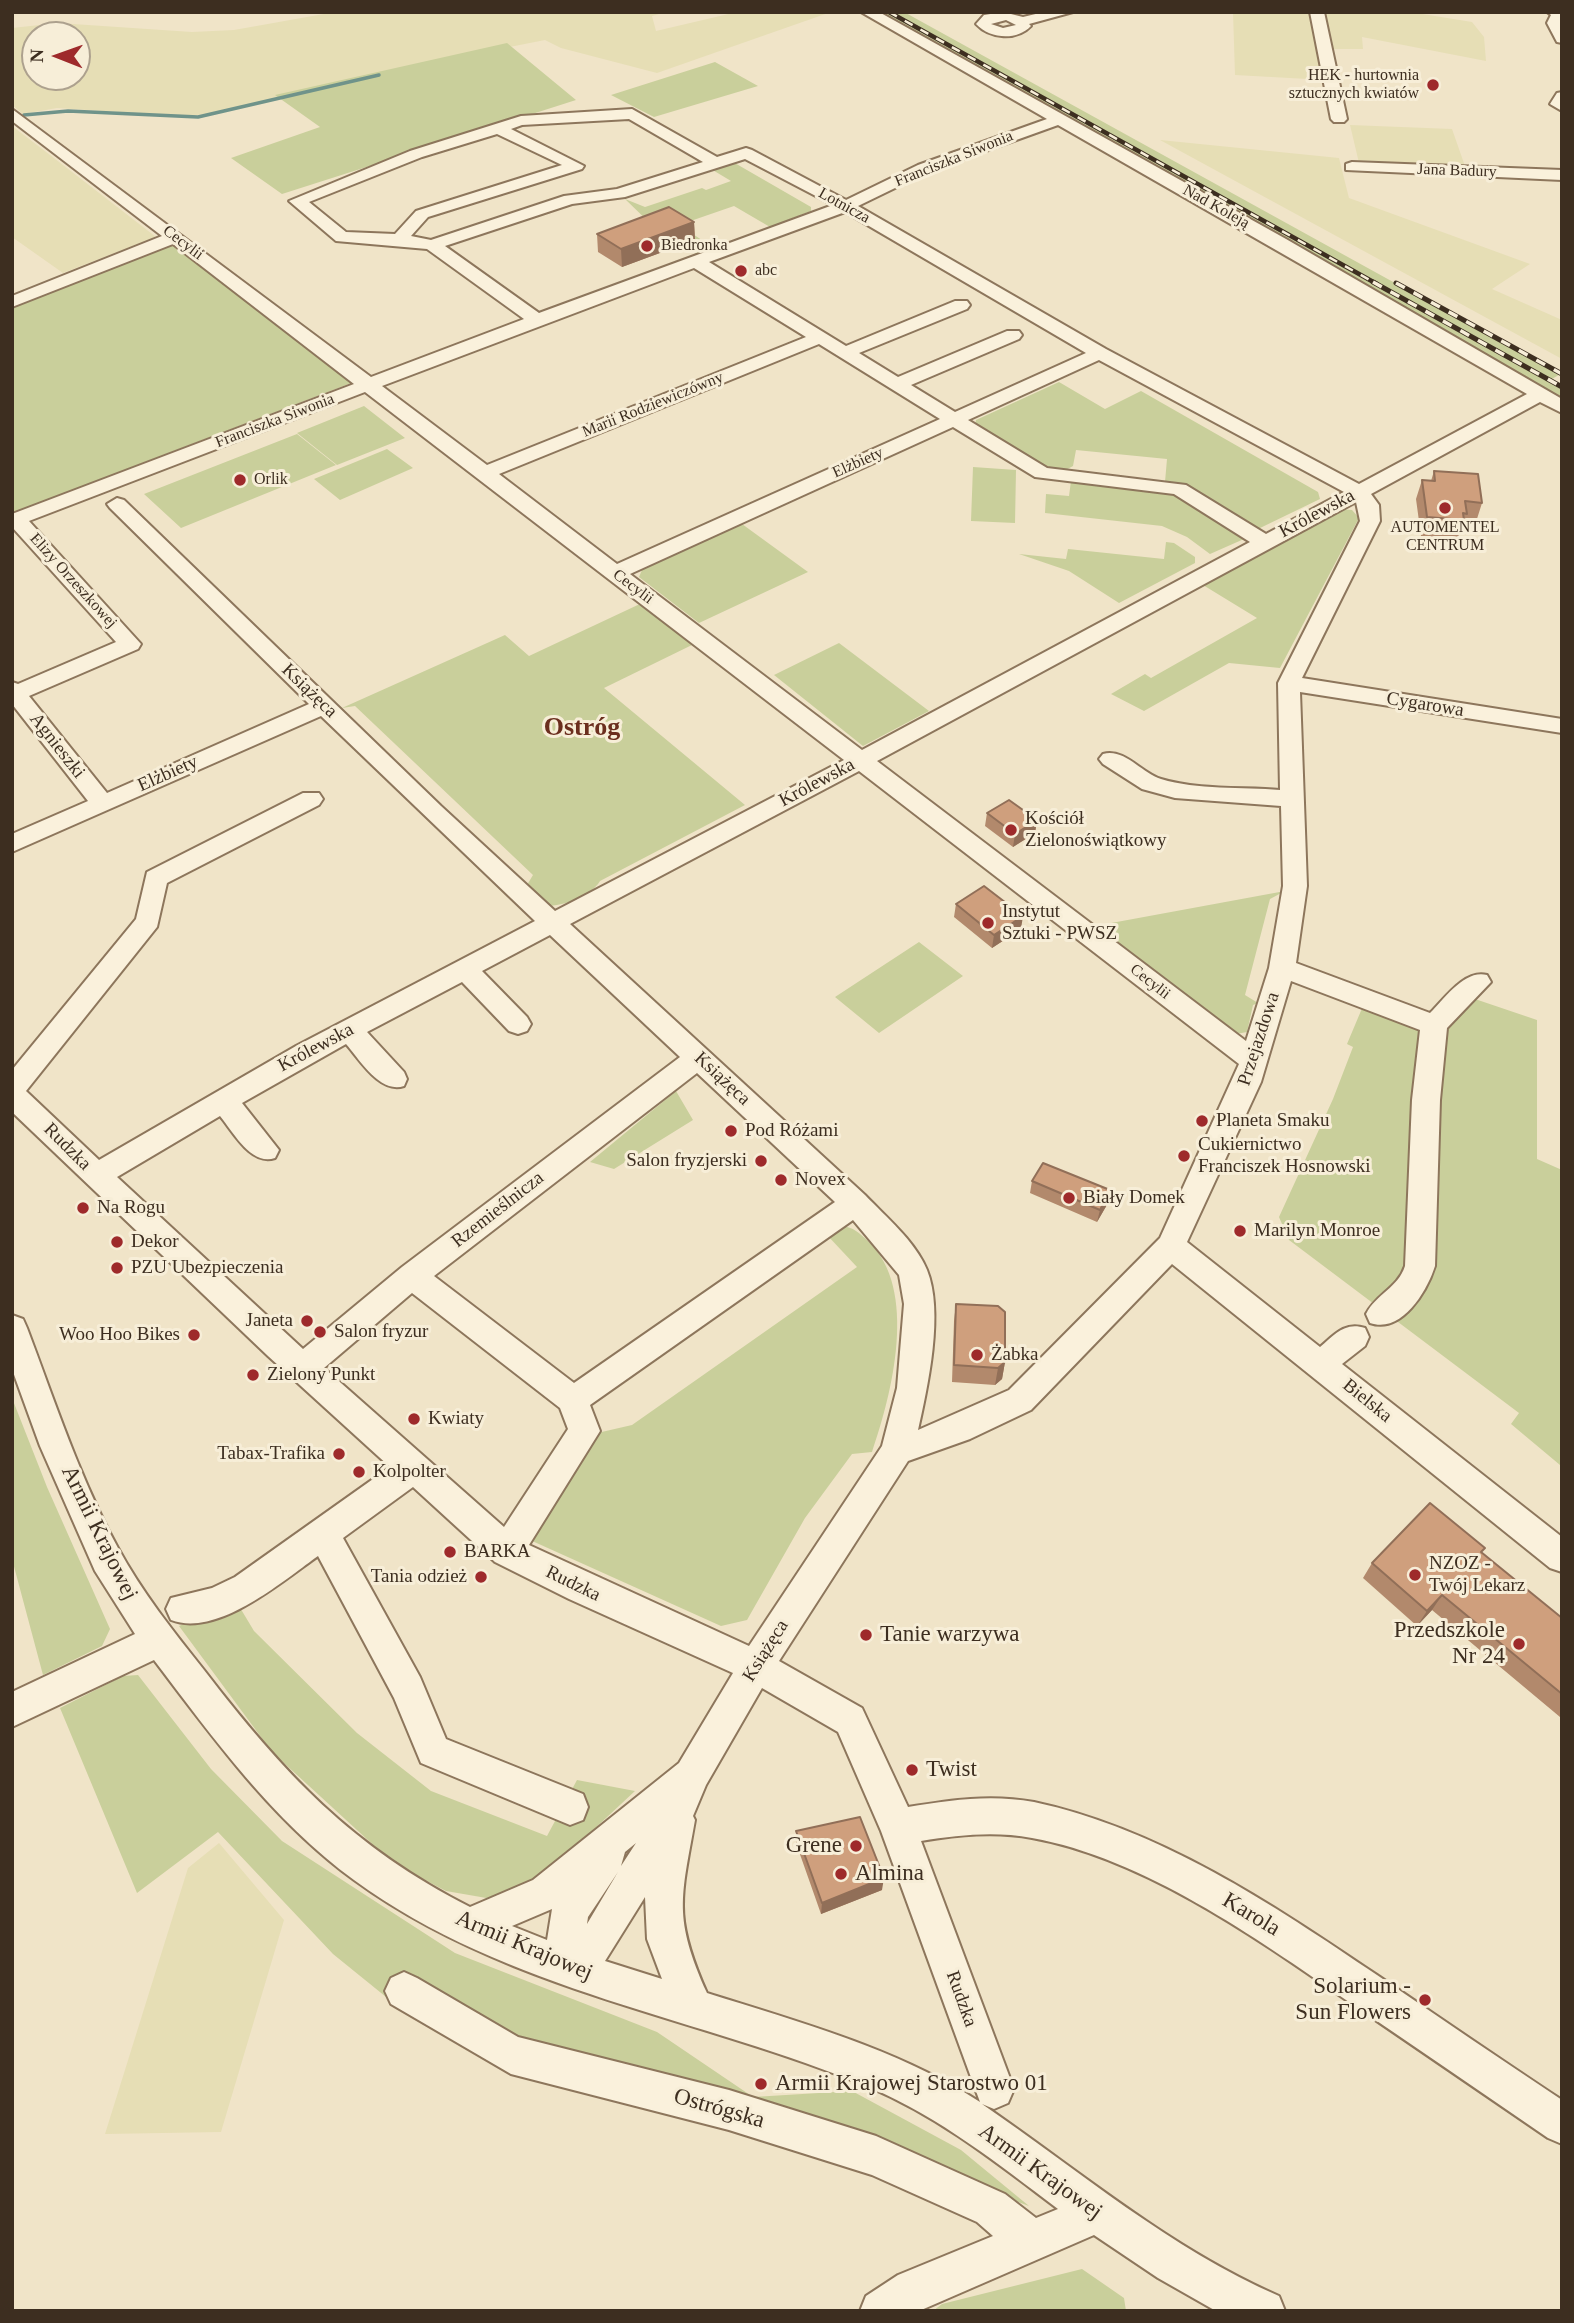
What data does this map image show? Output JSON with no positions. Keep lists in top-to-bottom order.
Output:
{
  "streets": {
    "street": [
      "Franciszka Siwonia",
      "Jana Badury",
      "Lotnicza",
      "Nad Koleją",
      "Cecylii",
      "Marii Rodziewiczówny",
      "Elżbiety",
      "Królewska",
      "Elizy Orzeszkowej",
      "Książęca",
      "Cygarowa",
      "Agnieszki",
      "Przejazdowa",
      "Rudzka",
      "Rzemieślnicza",
      "Bielska",
      "Armii Krajowej",
      "Karola",
      "Ostrógska"
    ]
  },
  "crossings": [
    ["Franciszka Siwonia", "Lotnicza"],
    ["Franciszka Siwonia", "Nad Koleją"],
    ["Franciszka Siwonia", "Cecylii"],
    ["Franciszka Siwonia", "Elizy Orzeszkowej"],
    ["Lotnicza", "Elżbiety"],
    ["Lotnicza", "Królewska"],
    ["Lotnicza", "Przejazdowa"],
    ["Nad Koleją", "Królewska"],
    ["Cecylii", "Marii Rodziewiczówny"],
    ["Cecylii", "Elżbiety"],
    ["Cecylii", "Królewska"],
    ["Cecylii", "Przejazdowa"],
    ["Elżbiety", "Książęca"],
    ["Elżbiety", "Agnieszki"],
    ["Królewska", "Książęca"],
    ["Królewska", "Przejazdowa"],
    ["Królewska", "Rudzka"],
    ["Elizy Orzeszkowej", "Agnieszki"],
    ["Książęca", "Przejazdowa"],
    ["Książęca", "Rudzka"],
    ["Książęca", "Rzemieślnicza"],
    ["Książęca", "Armii Krajowej"],
    ["Cygarowa", "Przejazdowa"],
    ["Przejazdowa", "Bielska"],
    ["Rudzka", "Rzemieślnicza"],
    ["Rudzka", "Karola"]
  ],
  "districts": ["Ostróg"],
  "places": [
    "HEK - hurtownia sztucznych kwiatów",
    "Biedronka",
    "abc",
    "Orlik",
    "AUTOMENTEL CENTRUM",
    "Kościół Zielonoświątkowy",
    "Instytut Sztuki - PWSZ",
    "Planeta Smaku",
    "Pod Różami",
    "Cukiernictwo Franciszek Hosnowski",
    "Salon fryzjerski",
    "Novex",
    "Biały Domek",
    "Na Rogu",
    "Marilyn Monroe",
    "Dekor",
    "PZU Ubezpieczenia",
    "Janeta",
    "Salon fryzur",
    "Woo Hoo Bikes",
    "Żabka",
    "Zielony Punkt",
    "Kwiaty",
    "Tabax-Trafika",
    "Kolpolter",
    "BARKA",
    "NZOZ - Twój Lekarz",
    "Tania odzież",
    "Tanie warzywa",
    "Przedszkole Nr 24",
    "Twist",
    "Grene",
    "Almina",
    "Solarium - Sun Flowers",
    "Armii Krajowej Starostwo 01"
  ],
  "north": "left"
}
